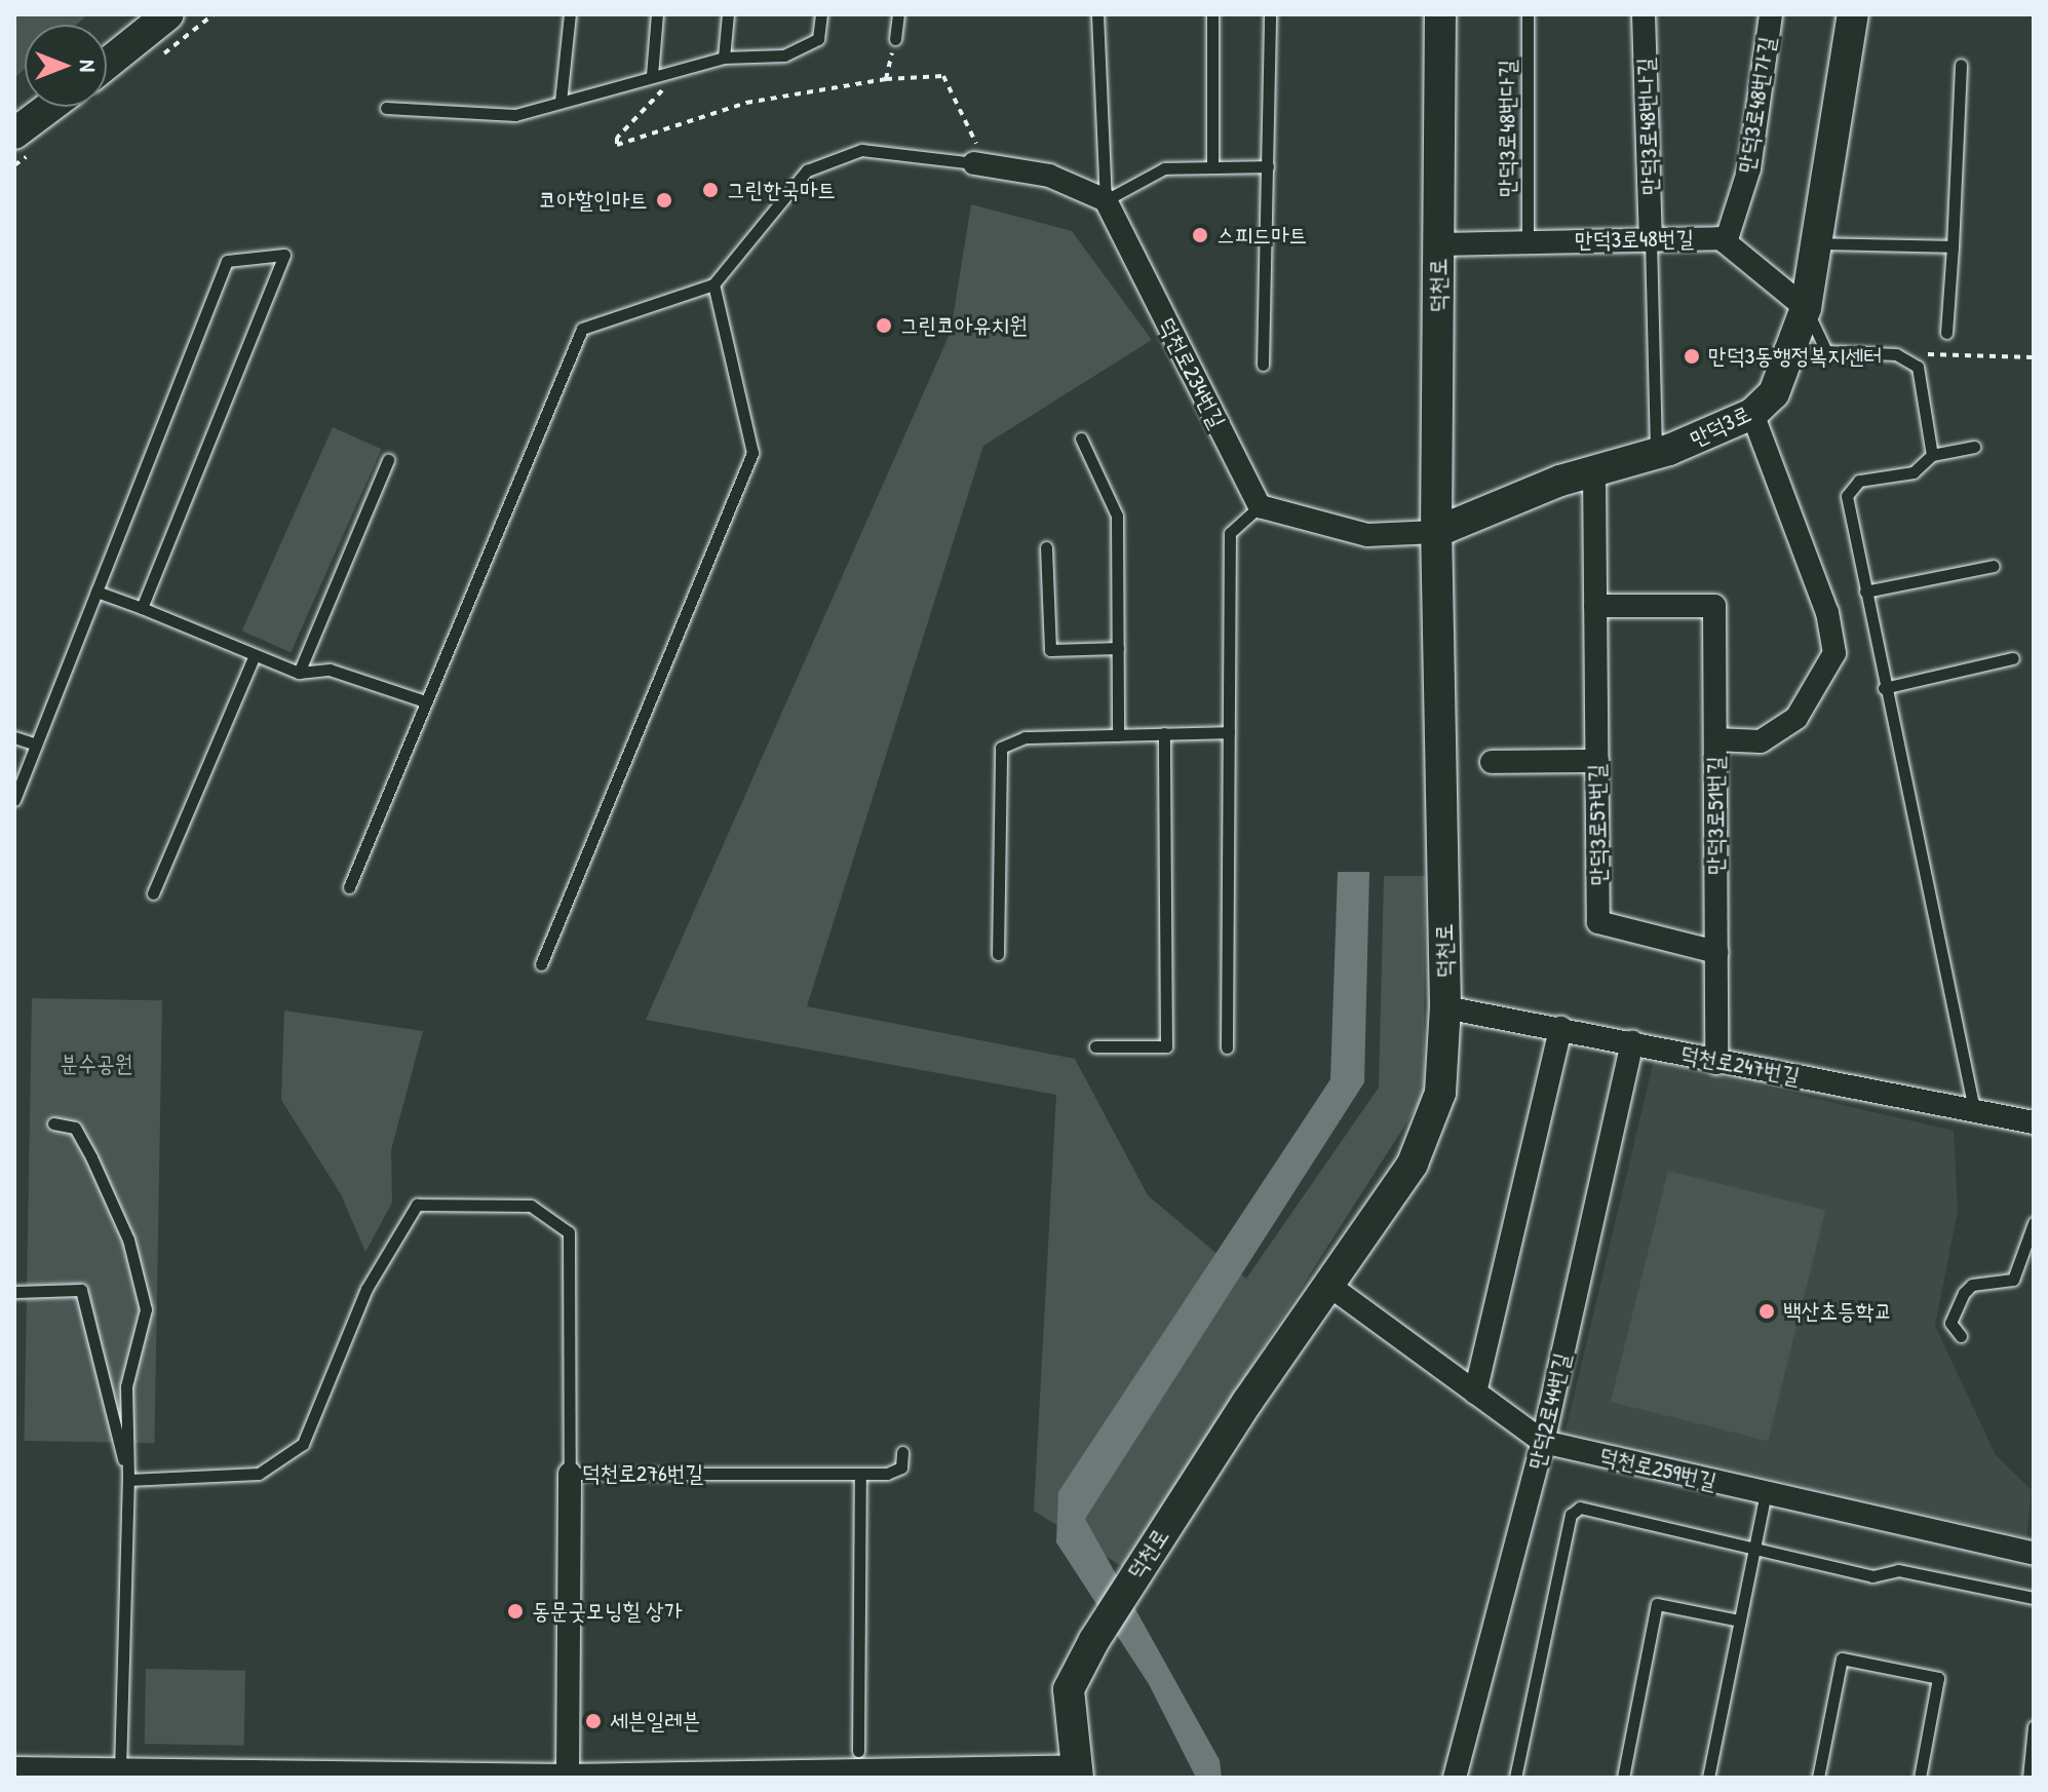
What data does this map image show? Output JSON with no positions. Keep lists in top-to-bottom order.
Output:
{
  "streets": {
    "main road": ["덕천로", "만덕3로"],
    "street": [
      "만덕3로48번가길",
      "만덕3로48번나길",
      "만덕3로48번길",
      "덕천로234번길",
      "만덕3로51번길",
      "만덕3로57번길",
      "덕천로247번길",
      "만덕2로44번길",
      "덕천로259번길",
      "덕천로276번길"
    ],
    "lane": ["만덕3로48번다길"]
  },
  "crossings": [
    ["만덕3로48번가길", "만덕3로48번길"],
    ["만덕3로48번나길", "만덕3로48번길"],
    ["만덕3로48번다길", "만덕3로48번길"],
    ["만덕3로48번길", "덕천로"],
    ["만덕3로48번길", "만덕3로"],
    ["덕천로", "만덕3로"],
    ["덕천로", "덕천로247번길"],
    ["덕천로", "덕천로259번길"],
    ["만덕3로", "만덕3로51번길"],
    ["만덕3로", "만덕3로57번길"],
    ["만덕3로51번길", "만덕3로57번길"],
    ["만덕3로51번길", "덕천로247번길"],
    ["덕천로247번길", "만덕2로44번길"],
    ["만덕2로44번길", "덕천로259번길"]
  ],
  "parks": ["분수공원"],
  "places": [
    "그린한국마트",
    "코아할인마트",
    "스피드마트",
    "그린코아유치원",
    "만덕3동행정복지센터",
    "백산초등학교",
    "동문굿모닝힐 상가",
    "세븐일레븐"
  ],
  "north": "right"
}
